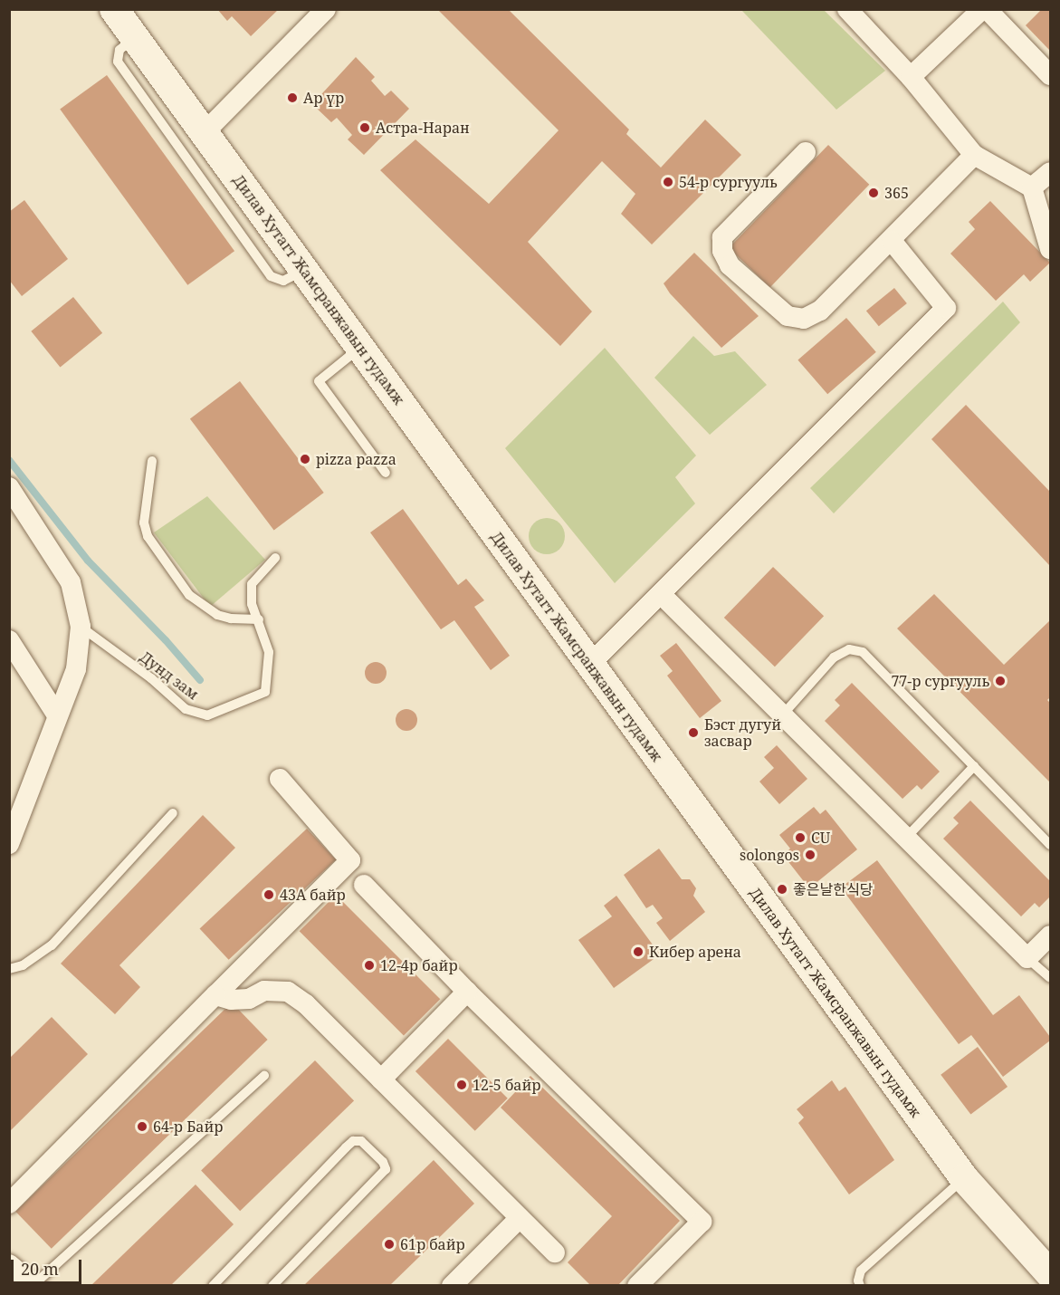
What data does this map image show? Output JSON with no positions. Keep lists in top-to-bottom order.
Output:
{
  "streets": {
    "main road": ["Дилав Хутагт Жамсранжавын гудамж"],
    "lane": ["Дунд зам"]
  },
  "places": [
    "Ар үр",
    "Астра-Наран",
    "54-р сургууль",
    "365",
    "pizza pazza",
    "77-р сургууль",
    "Бэст дугуй засвар",
    "CU",
    "solongos",
    "좋은날한식당",
    "43А байр",
    "Кибер арена",
    "12-4р байр",
    "12-5 байр",
    "64-р Байр",
    "61р байр"
  ],
  "scale_bar": "20 m"
}
